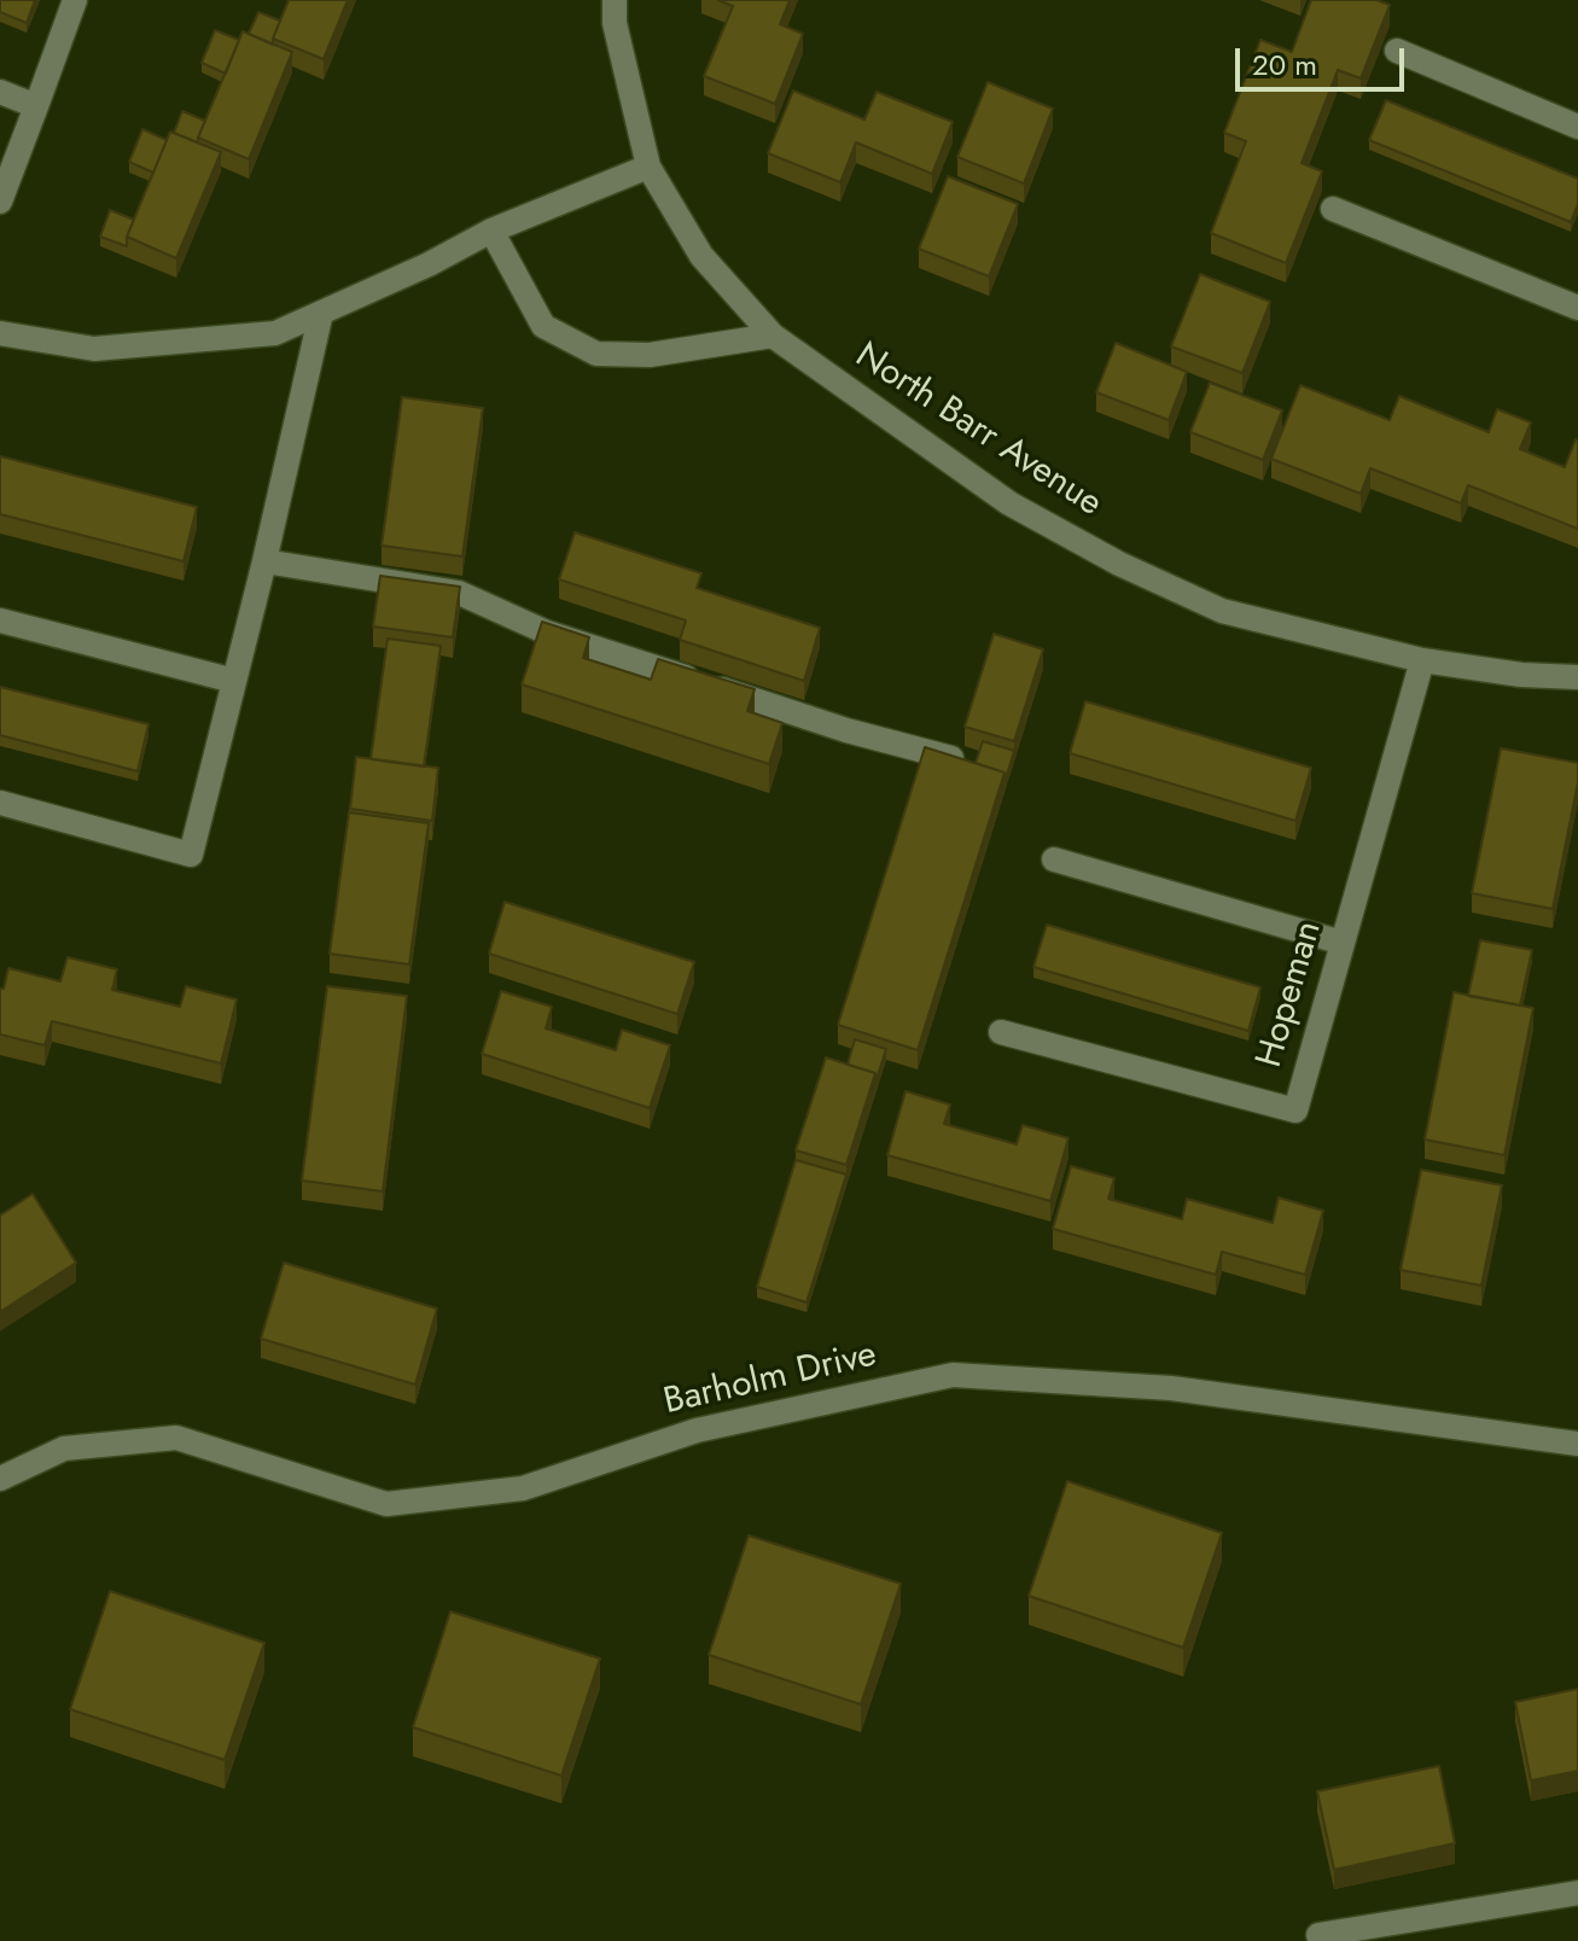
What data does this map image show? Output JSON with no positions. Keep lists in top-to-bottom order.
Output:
{
  "streets": {
    "street": ["North Barr Avenue", "Hopeman", "Barholm Drive"]
  },
  "crossings": [
    ["North Barr Avenue", "Hopeman"]
  ],
  "scale_bar": "20 m"
}
